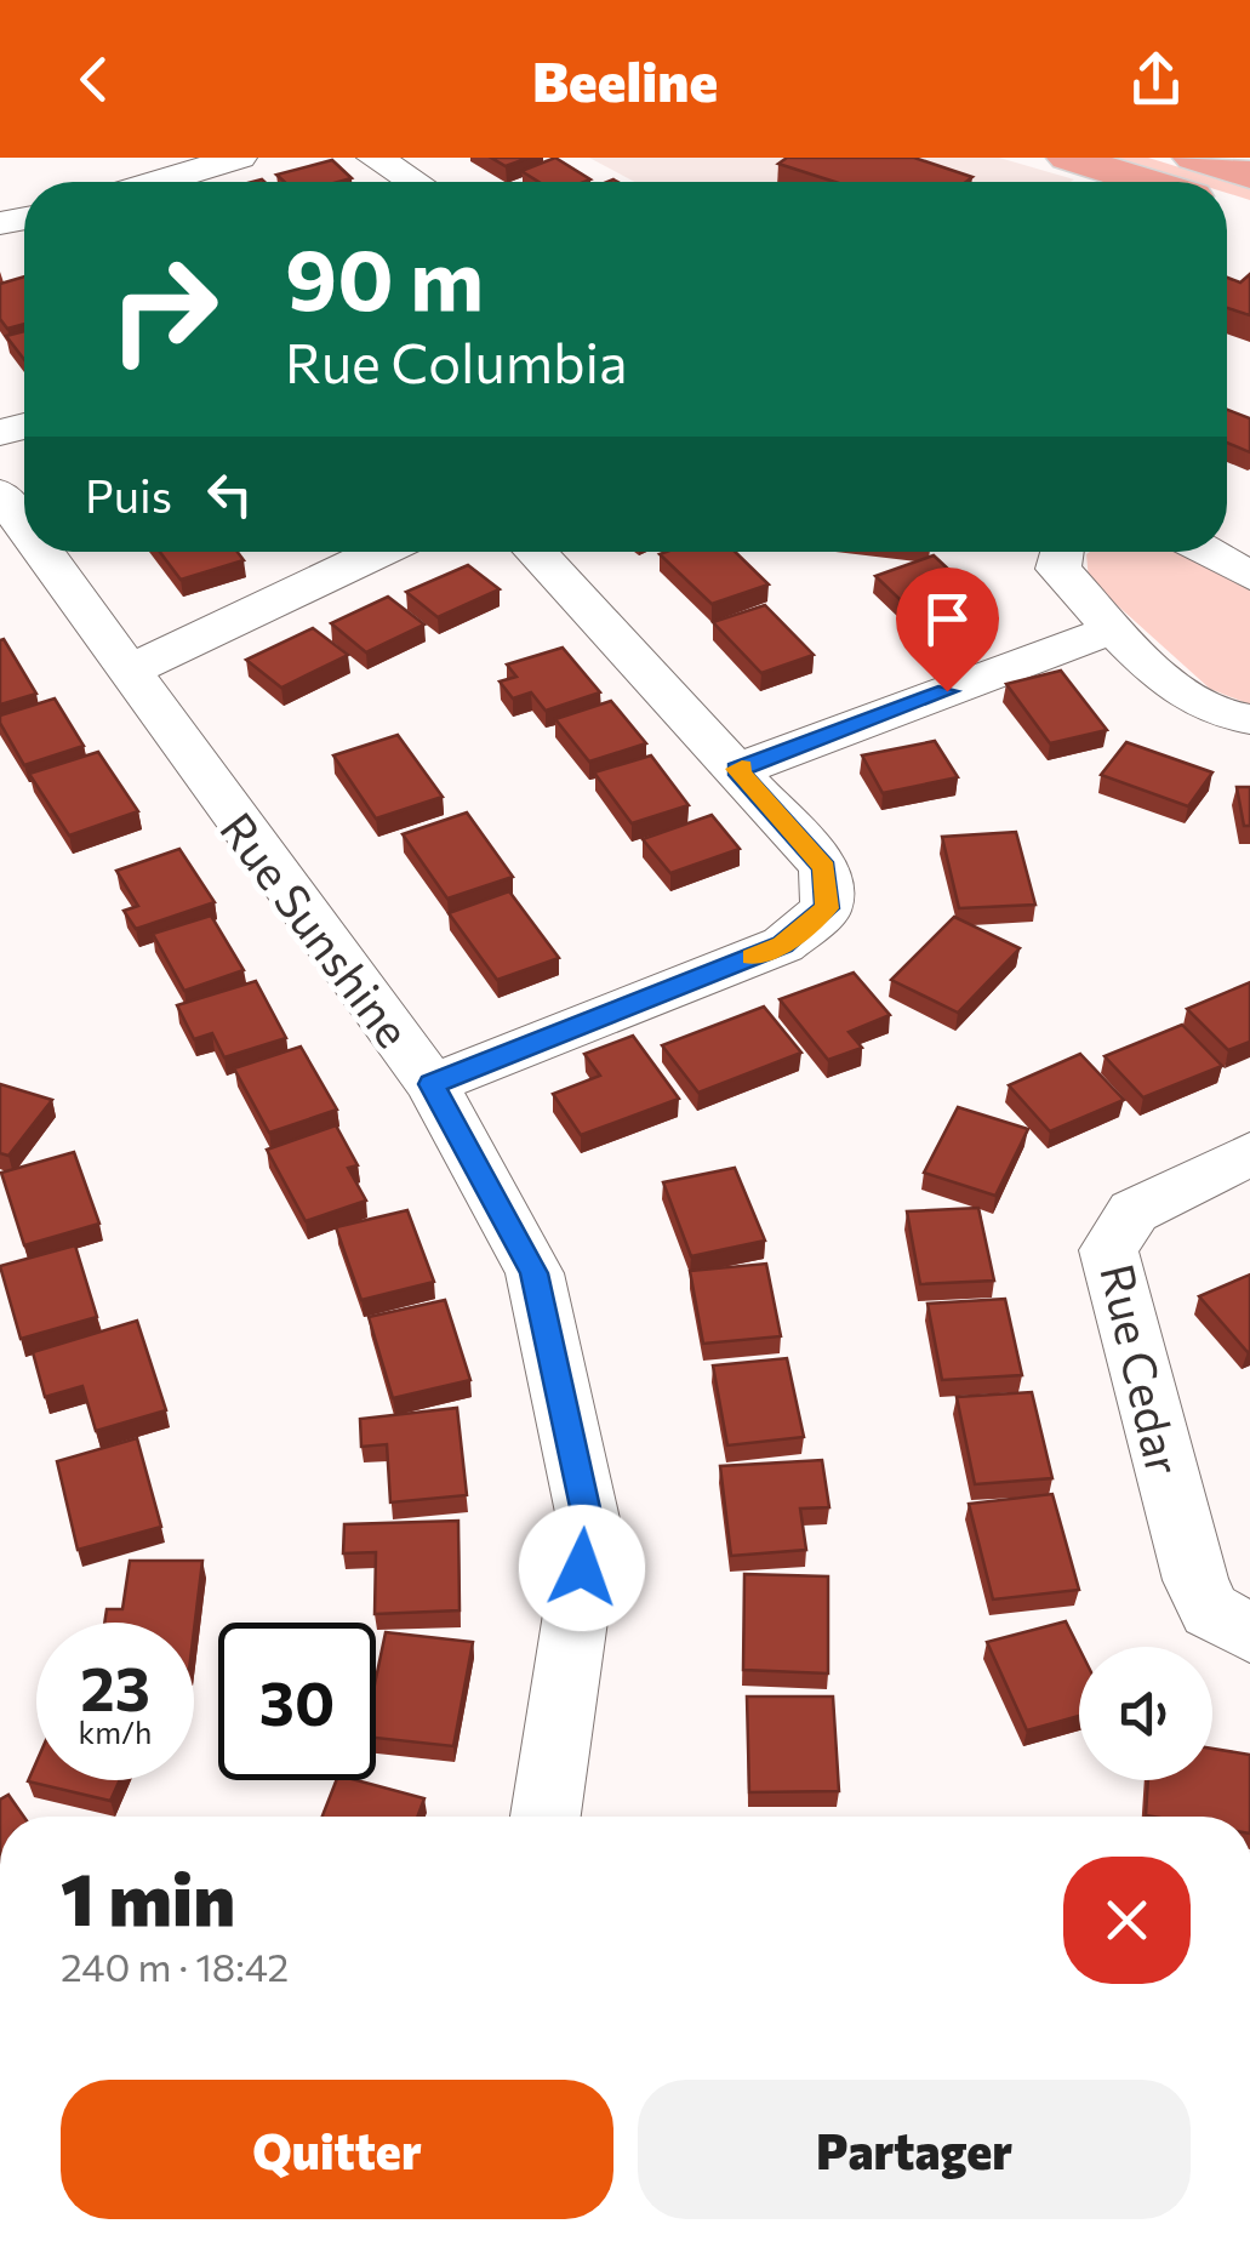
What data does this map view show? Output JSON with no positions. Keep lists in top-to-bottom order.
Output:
{
  "streets": {
    "street": ["Rue Sunshine", "Rue Cedar"]
  },
  "page": {
    "header": "Beeline",
    "turn": ["90 m", "Rue Columbia"],
    "then": "Puis",
    "speed": "23 km/h",
    "limit": "30",
    "heading": ["1 min", "240 m · 18:42"],
    "buttons": ["Quitter", "Partager"]
  }
}
